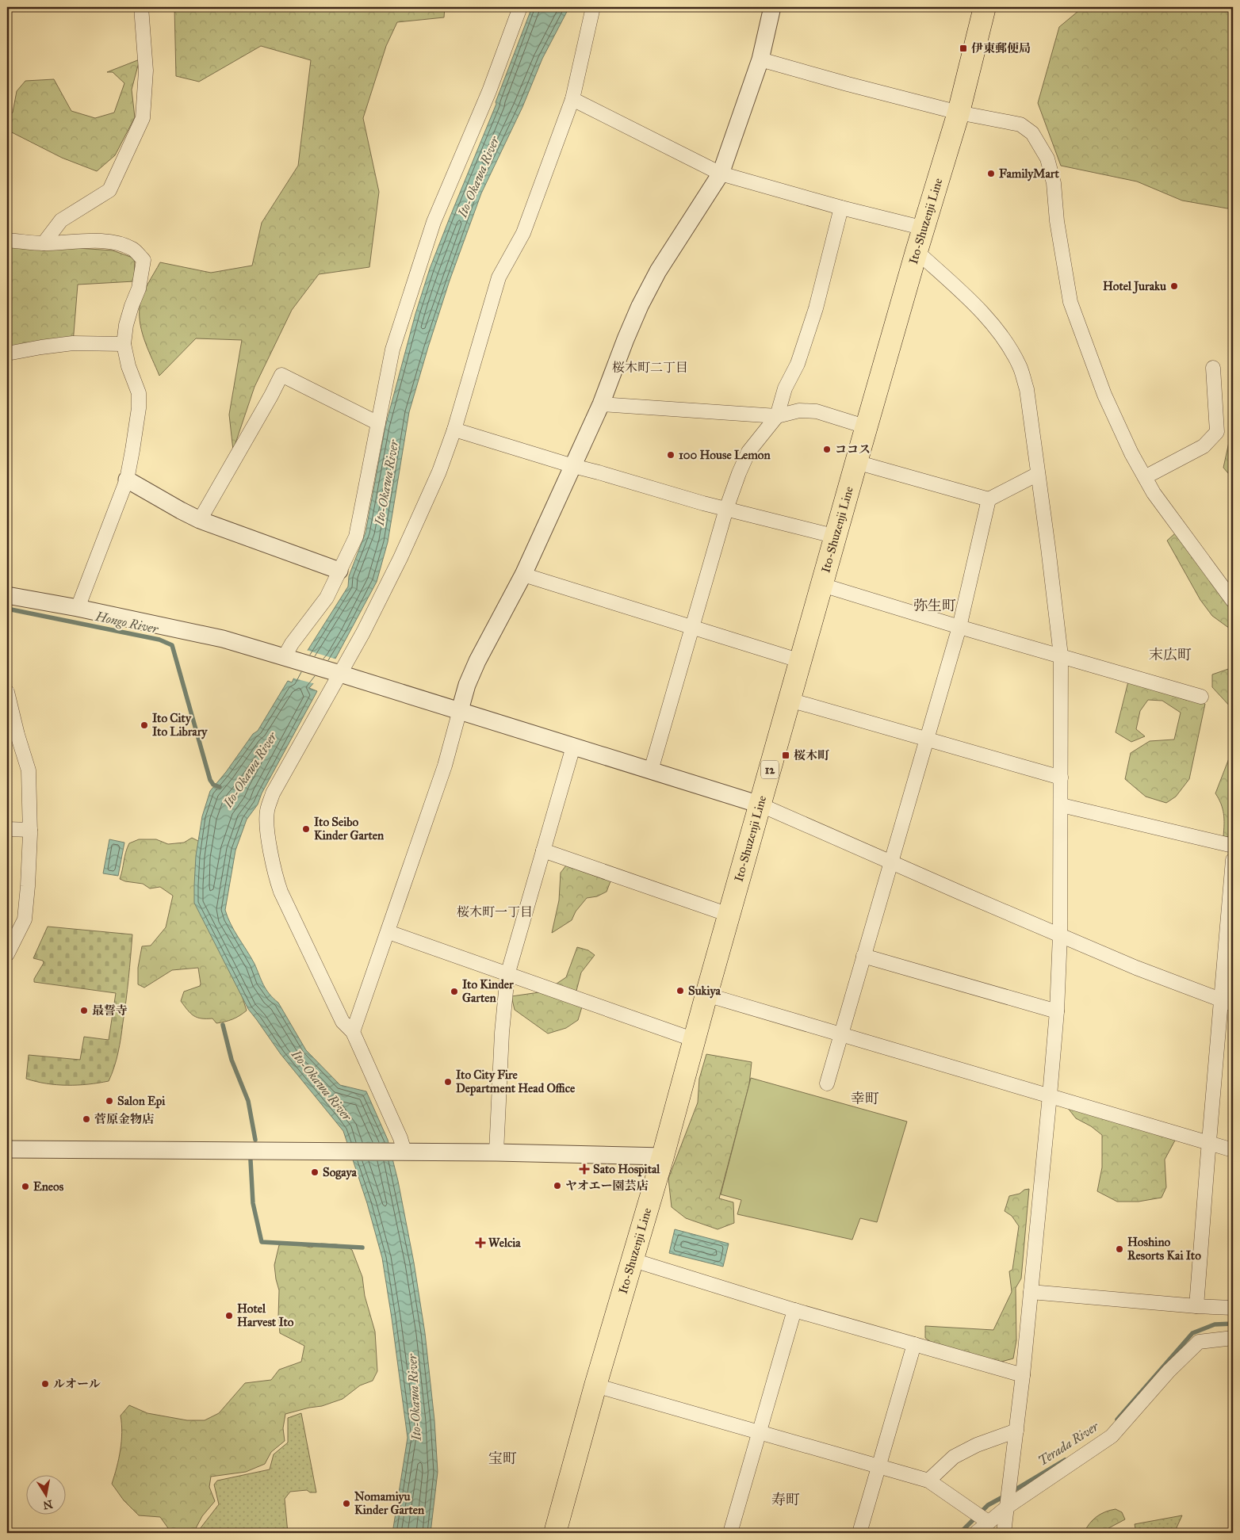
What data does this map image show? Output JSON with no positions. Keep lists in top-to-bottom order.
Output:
{
  "streets": {
    "main road": ["Ito-Shuzenji Line", "12"]
  },
  "districts": [
    "桜木町二丁目",
    "弥生町",
    "末広町",
    "桜木町一丁目",
    "幸町",
    "宝町",
    "寿町"
  ],
  "water": ["Ito-Okawa River", "Hongo River", "Terada River"],
  "places": {
    "transit": ["伊東郵便局", "桜木町"],
    "other": [
      "FamilyMart",
      "Hotel Juraku",
      "ココス",
      "100 House Lemon",
      "Ito City Ito Library",
      "Ito Seibo Kinder Garten",
      "Sukiya",
      "Ito Kinder Garten",
      "最誓寺",
      "Ito City Fire Department Head Office",
      "Salon Epi",
      "菅原金物店",
      "Sogaya",
      "ヤオエー園芸店",
      "Eneos",
      "Hoshino Resorts Kai Ito",
      "Hotel Harvest Ito",
      "ルオール",
      "Nomamiyu Kinder Garten"
    ],
    "health": ["Sato Hospital", "Welcia"]
  },
  "north": "bottom"
}
